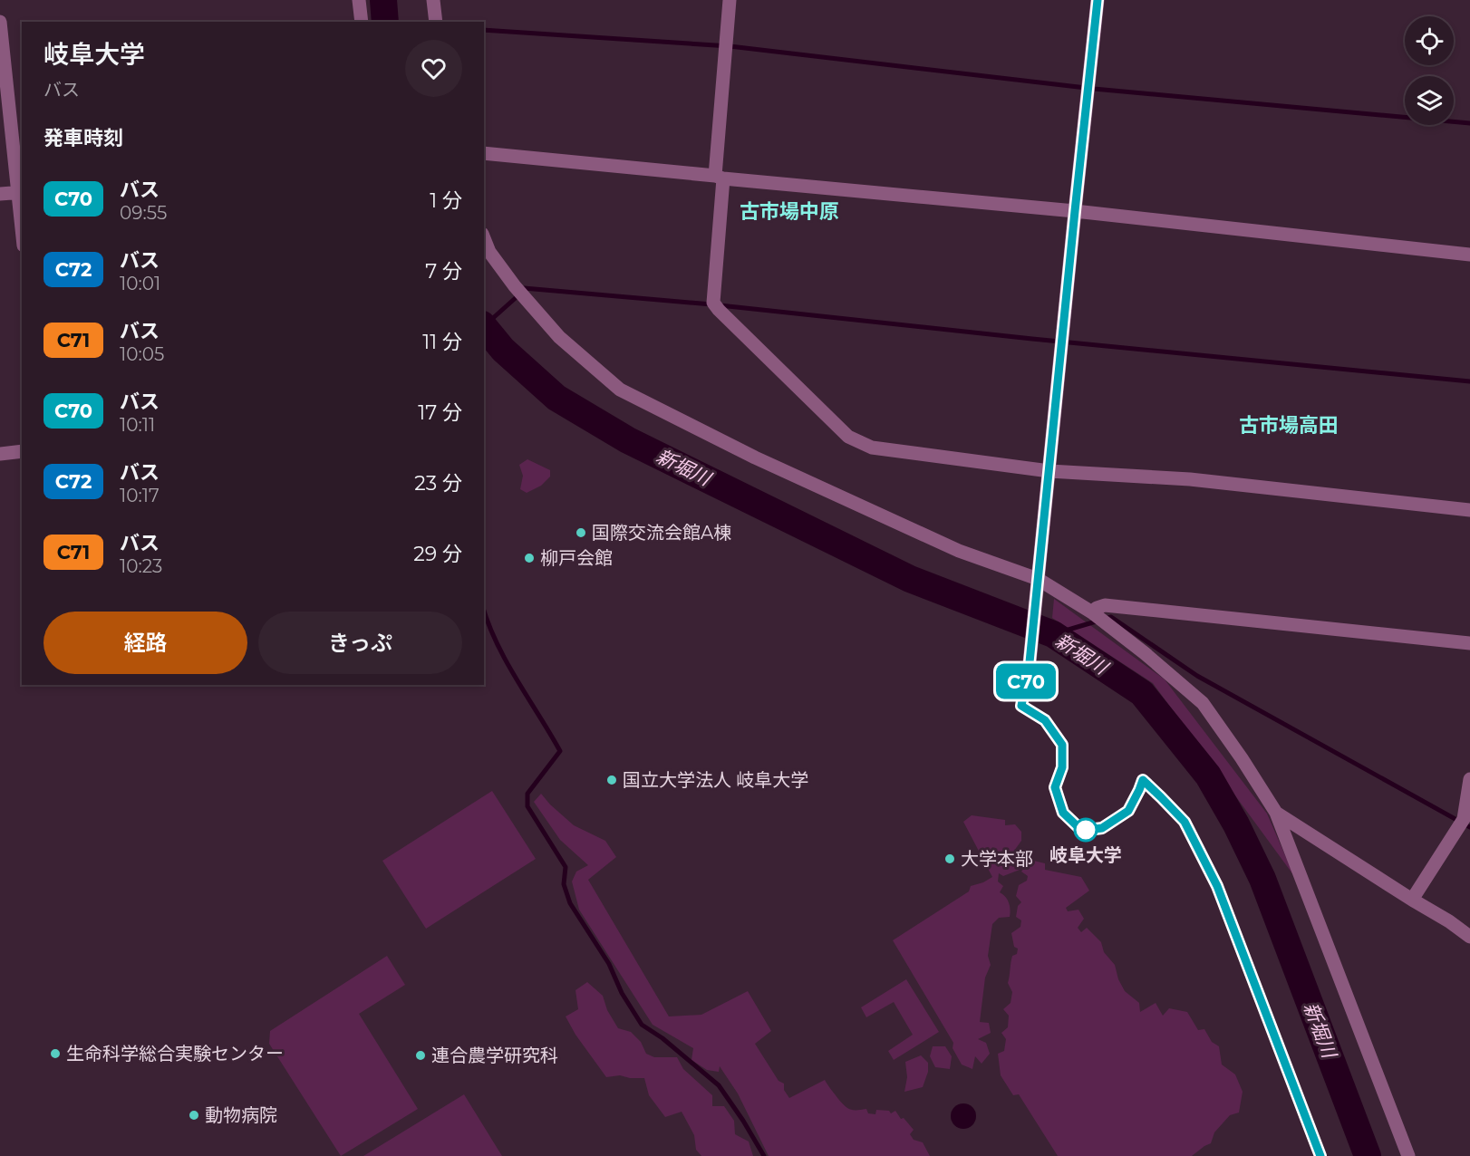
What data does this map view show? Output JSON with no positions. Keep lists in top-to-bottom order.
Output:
{
  "districts": ["古市場中原", "古市場高田"],
  "water": ["新堀川"],
  "places": [
    "国際交流会館A棟",
    "柳戸会館",
    "国立大学法人 岐阜大学",
    "岐阜大学",
    "大学本部",
    "生命科学総合実験センター",
    "連合農学研究科",
    "動物病院"
  ],
  "lines": ["bus line C70"],
  "page": {
    "on_map": "C70",
    "heading": [
      ["岐阜大学", "バス"],
      "発車時刻"
    ],
    "list": [
      {
        "mark": "C70",
        "name": "バス",
        "note": "09:55",
        "value": "1 分"
      },
      {
        "mark": "C72",
        "name": "バス",
        "note": "10:01",
        "value": "7 分"
      },
      {
        "mark": "C71",
        "name": "バス",
        "note": "10:05",
        "value": "11 分"
      },
      {
        "mark": "C70",
        "name": "バス",
        "note": "10:11",
        "value": "17 分"
      },
      {
        "mark": "C72",
        "name": "バス",
        "note": "10:17",
        "value": "23 分"
      },
      {
        "mark": "C71",
        "name": "バス",
        "note": "10:23",
        "value": "29 分"
      }
    ],
    "buttons": ["経路", "きっぷ"]
  }
}
